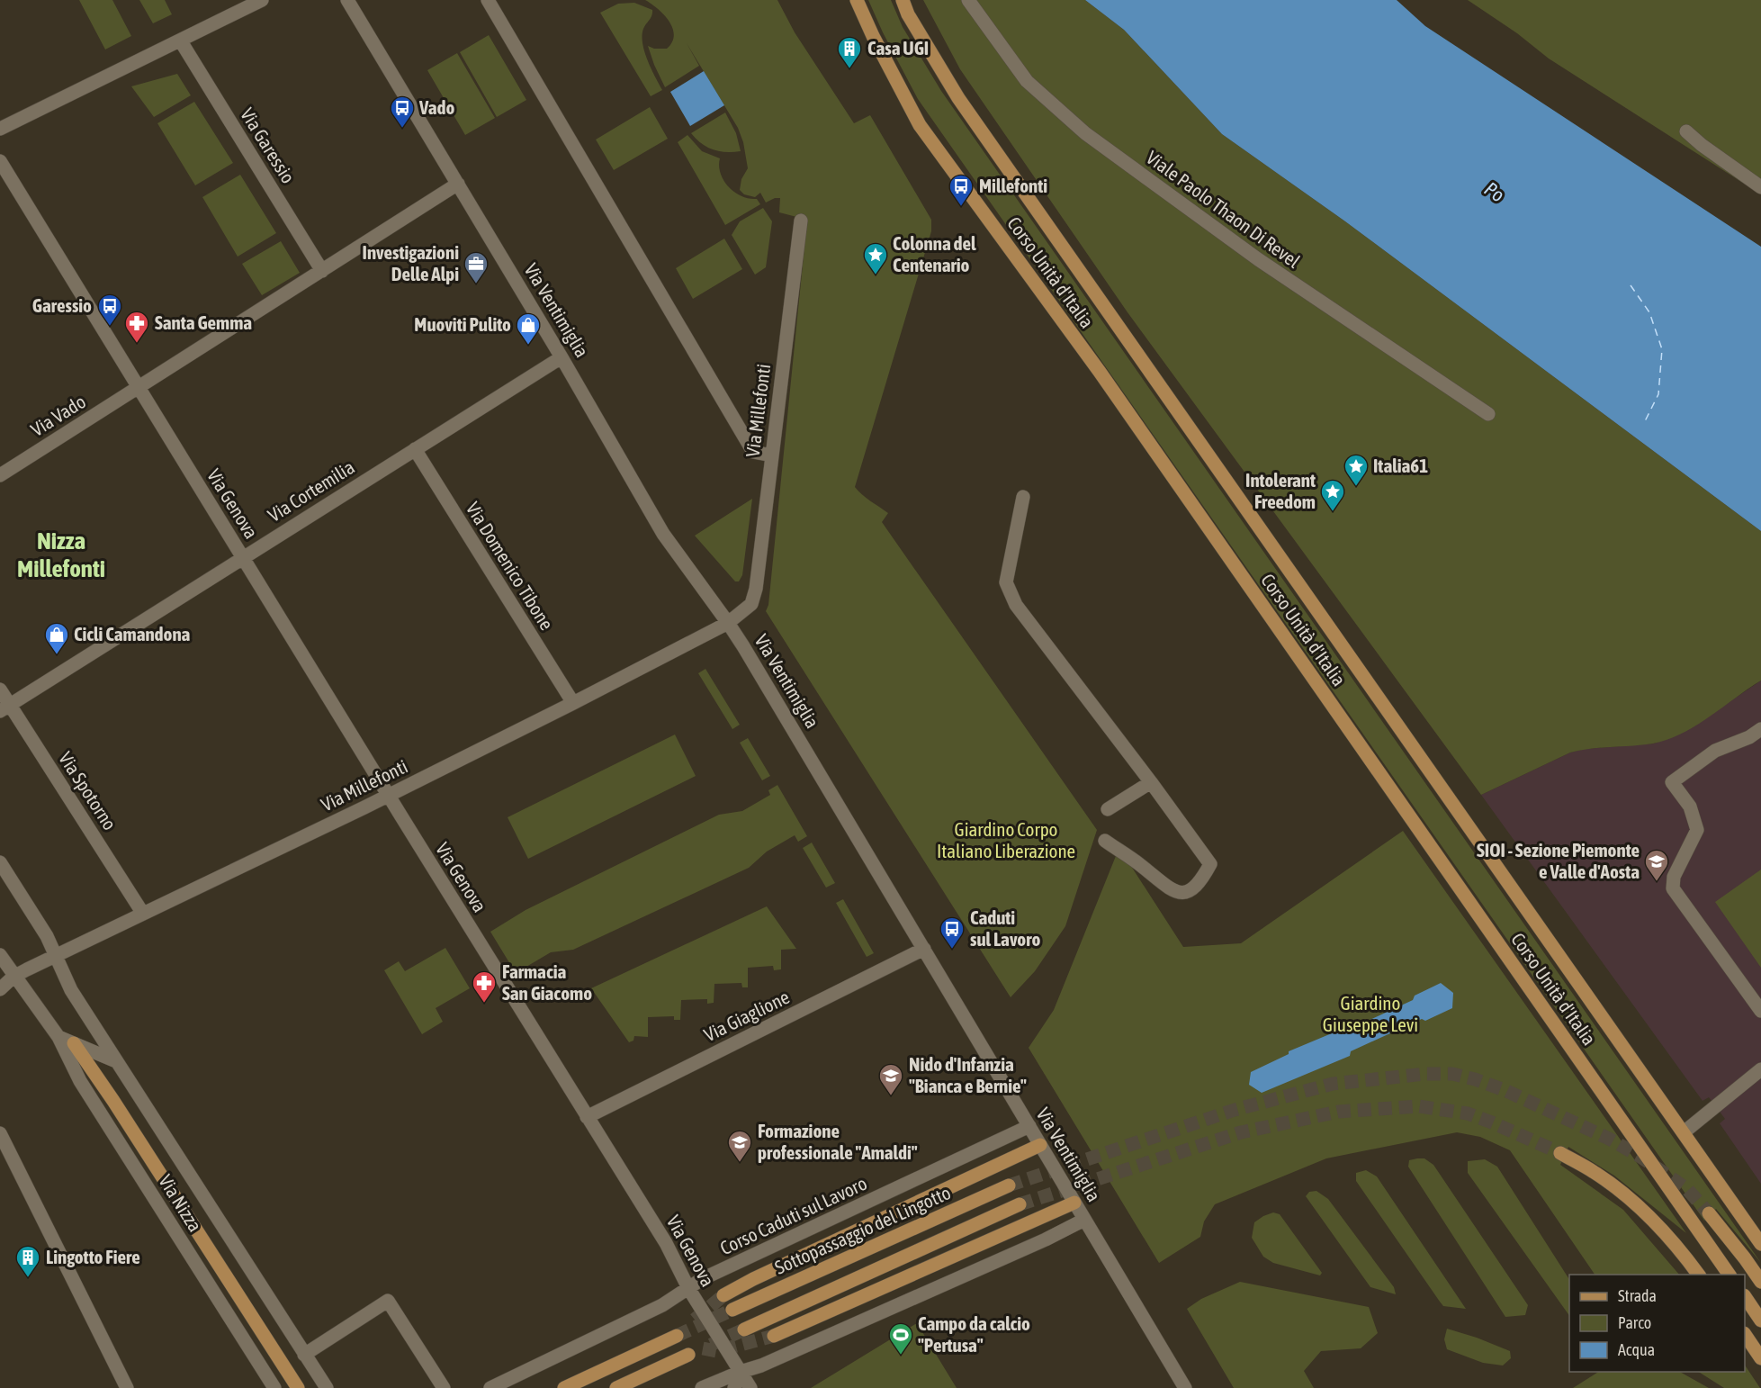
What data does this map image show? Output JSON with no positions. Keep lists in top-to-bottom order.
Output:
{
  "streets": {
    "main road": ["Corso Unità d'Italia", "Sottopassaggio del Lingotto"],
    "street": [
      "Via Garessio",
      "Viale Paolo Thaon Di Revel",
      "Via Ventimiglia",
      "Via Millefonti",
      "Via Vado",
      "Via Cortemilia",
      "Via Genova",
      "Via Domenico Tibone",
      "Via Spotorno",
      "Via Giaglione",
      "Via Nizza",
      "Corso Caduti sul Lavoro"
    ]
  },
  "crossings": [
    ["Via Ventimiglia", "Via Millefonti"],
    ["Via Ventimiglia", "Via Cortemilia"],
    ["Via Ventimiglia", "Via Giaglione"],
    ["Via Ventimiglia", "Corso Caduti sul Lavoro"],
    ["Via Millefonti", "Via Genova"],
    ["Via Millefonti", "Via Domenico Tibone"],
    ["Via Millefonti", "Via Spotorno"],
    ["Via Millefonti", "Via Nizza"],
    ["Via Vado", "Via Genova"],
    ["Via Cortemilia", "Via Genova"],
    ["Via Cortemilia", "Via Domenico Tibone"],
    ["Via Cortemilia", "Via Spotorno"],
    ["Via Genova", "Via Giaglione"],
    ["Via Genova", "Corso Caduti sul Lavoro"]
  ],
  "districts": ["Nizza Millefonti"],
  "water": ["Po"],
  "parks": ["Giardino Corpo Italiano Liberazione", "Giardino Giuseppe Levi"],
  "places": {
    "building": ["Casa UGI", "Lingotto Fiere"],
    "bus stop": [
      "Vado",
      "Millefonti",
      "Garessio",
      "Caduti sul Lavoro"
    ],
    "place": ["Colonna del Centenario", "Italia61", "Intolerant Freedom"],
    "office": ["Investigazioni Delle Alpi"],
    "pharmacy": ["Santa Gemma", "Farmacia San Giacomo"],
    "shop": ["Muoviti Pulito", "Cicli Camandona"],
    "school or university": ["SIOI - Sezione Piemonte e Valle d'Aosta", "Nido d'Infanzia \"Bianca e Bernie\"", "Formazione professionale \"Amaldi\""],
    "sports": ["Campo da calcio \"Pertusa\""]
  },
  "legend": ["Strada", "Parco", "Acqua"]
}
